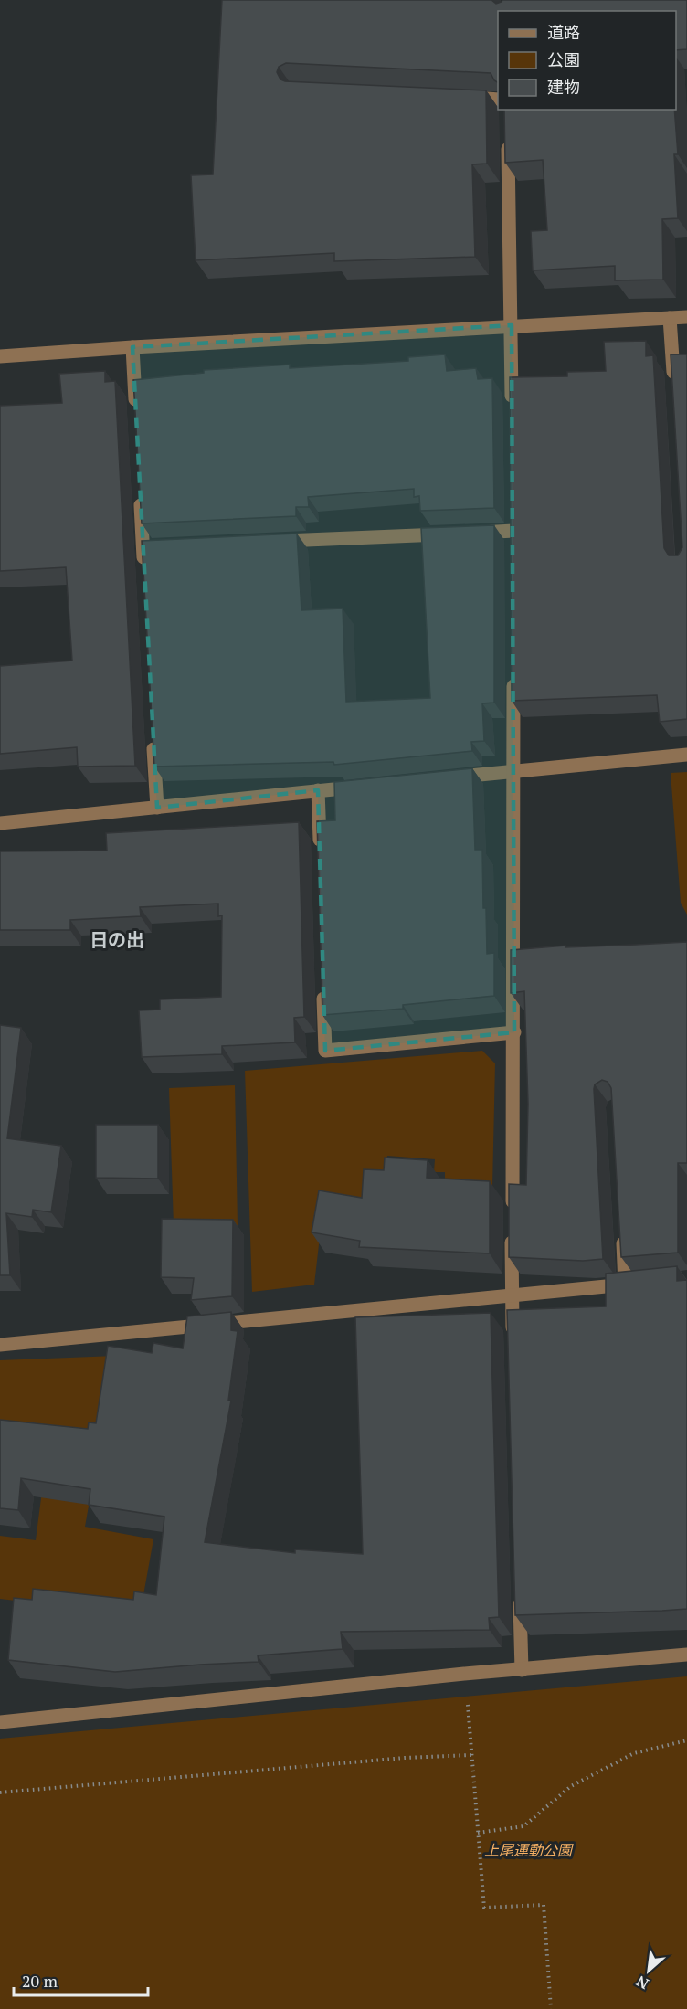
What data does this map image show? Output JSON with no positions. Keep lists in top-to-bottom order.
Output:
{
  "districts": ["日の出"],
  "parks": ["上尾運動公園"],
  "legend": ["道路", "公園", "建物"],
  "scale_bar": "20 m",
  "north": "bottom left"
}
